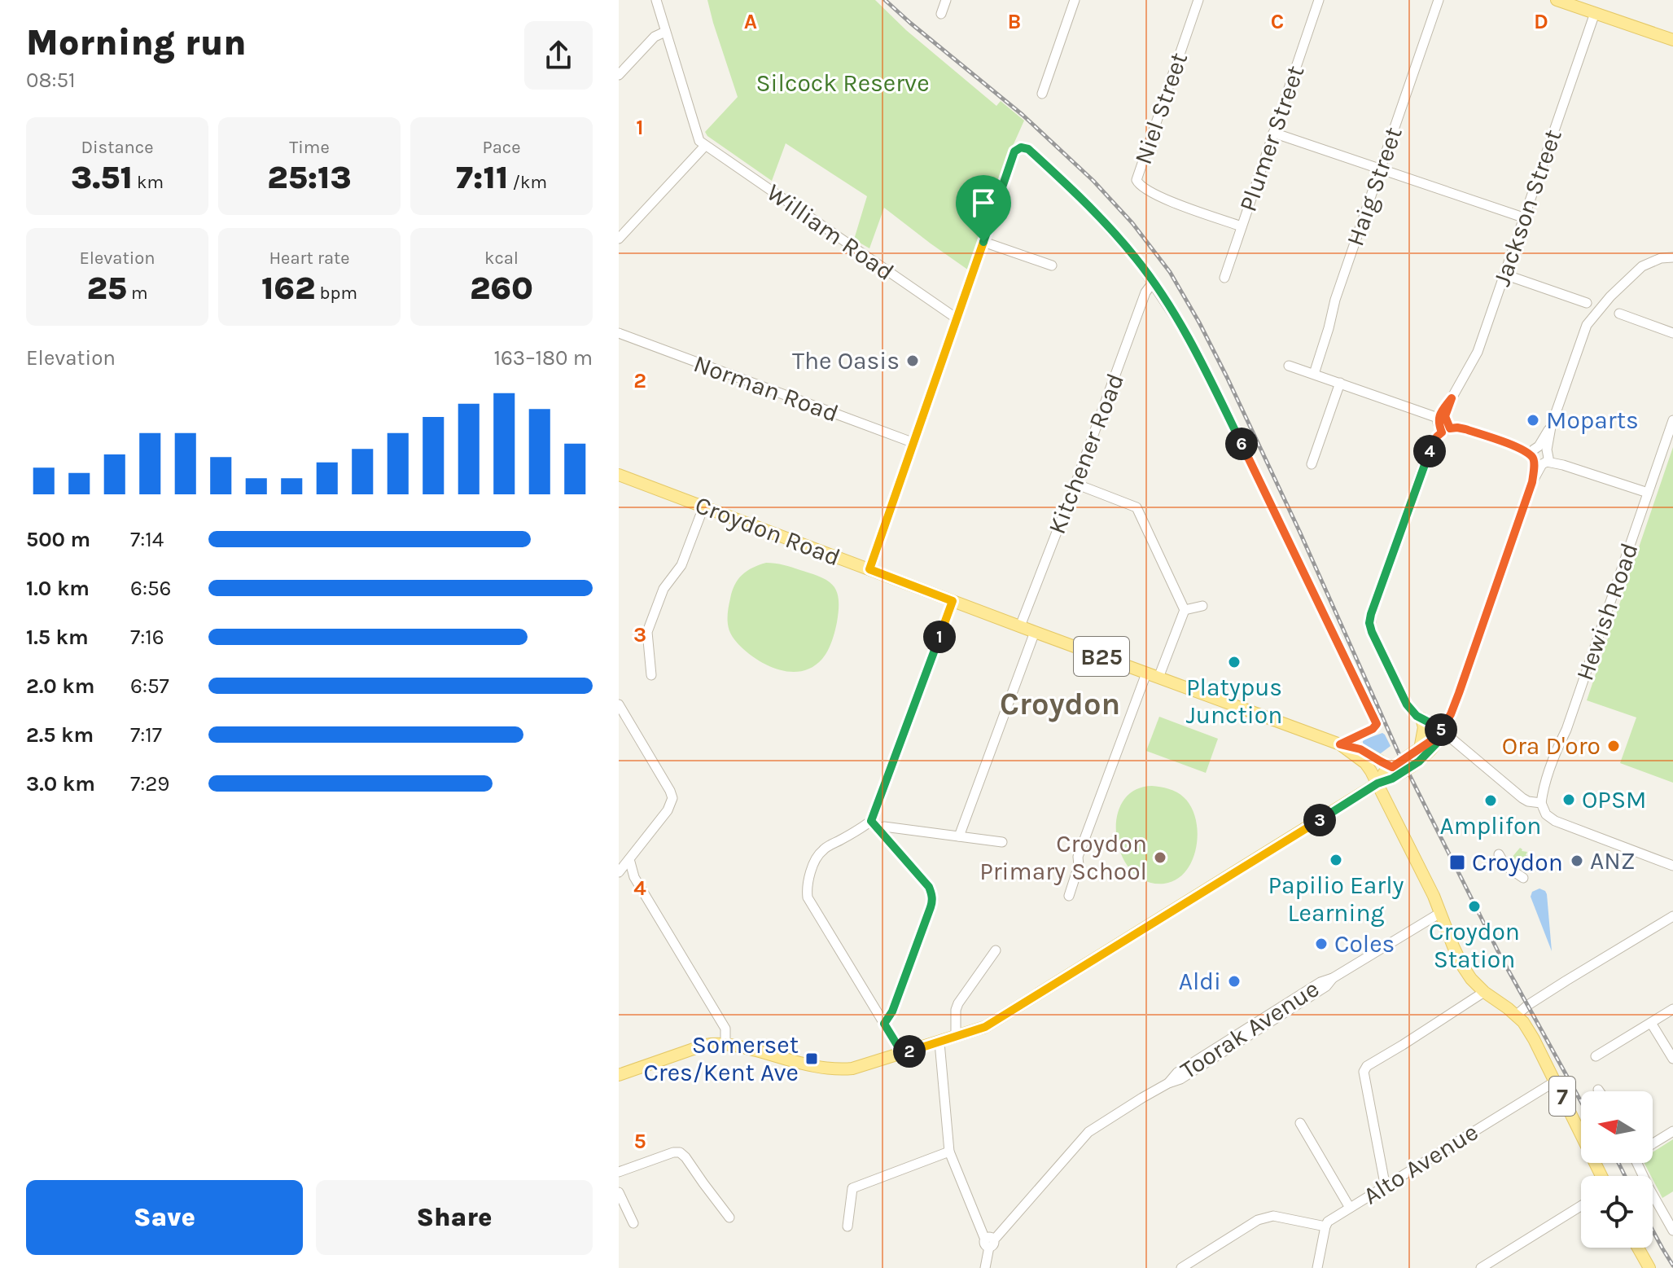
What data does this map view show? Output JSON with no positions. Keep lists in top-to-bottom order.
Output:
{
  "streets": {
    "main road": ["Croydon Road", "B25", "7"],
    "street": [
      "Niel Street",
      "Plumer Street",
      "Haig Street",
      "Jackson Street",
      "William Road",
      "Norman Road",
      "Kitchener Road",
      "Hewish Road",
      "Toorak Avenue",
      "Alto Avenue"
    ]
  },
  "crossings": [
    ["Niel Street", "Plumer Street"],
    ["Kitchener Road", "Croydon Road"],
    ["Croydon Road", "7"],
    ["Toorak Avenue", "7"],
    ["7", "Alto Avenue"]
  ],
  "districts": ["Croydon"],
  "parks": ["Silcock Reserve"],
  "places": {
    "other": [
      "The Oasis",
      "Moparts",
      "Platypus Junction",
      "Ora D'oro",
      "OPSM",
      "Amplifon",
      "Croydon Primary School",
      "Papilio Early Learning",
      "ANZ",
      "Croydon Station",
      "Coles",
      "Aldi"
    ],
    "transit": ["Croydon", "Somerset Cres/Kent Ave"]
  },
  "north": "left",
  "page": {
    "heading": ["Morning run", "08:51"],
    "stats": [
      ["Distance", "3.51 km"],
      ["Time", "25:13"],
      ["Pace", "7:11 /km"],
      ["Elevation", "25 m"],
      ["Heart rate", "162 bpm"],
      ["kcal", "260"]
    ],
    "chart": ["Elevation", "163–180 m"],
    "pins": [
      "6",
      "4",
      "1",
      "5",
      "3",
      "2"
    ],
    "list": [
      {
        "name": "500 m",
        "note": "7:14"
      },
      {
        "name": "1.0 km",
        "note": "6:56"
      },
      {
        "name": "1.5 km",
        "note": "7:16"
      },
      {
        "name": "2.0 km",
        "note": "6:57"
      },
      {
        "name": "2.5 km",
        "note": "7:17"
      },
      {
        "name": "3.0 km",
        "note": "7:29"
      }
    ],
    "buttons": ["Save", "Share"]
  },
  "grid": {
    "columns": [
      "A",
      "B",
      "C",
      "D"
    ],
    "rows": [
      "1",
      "2",
      "3",
      "4",
      "5"
    ]
  }
}
